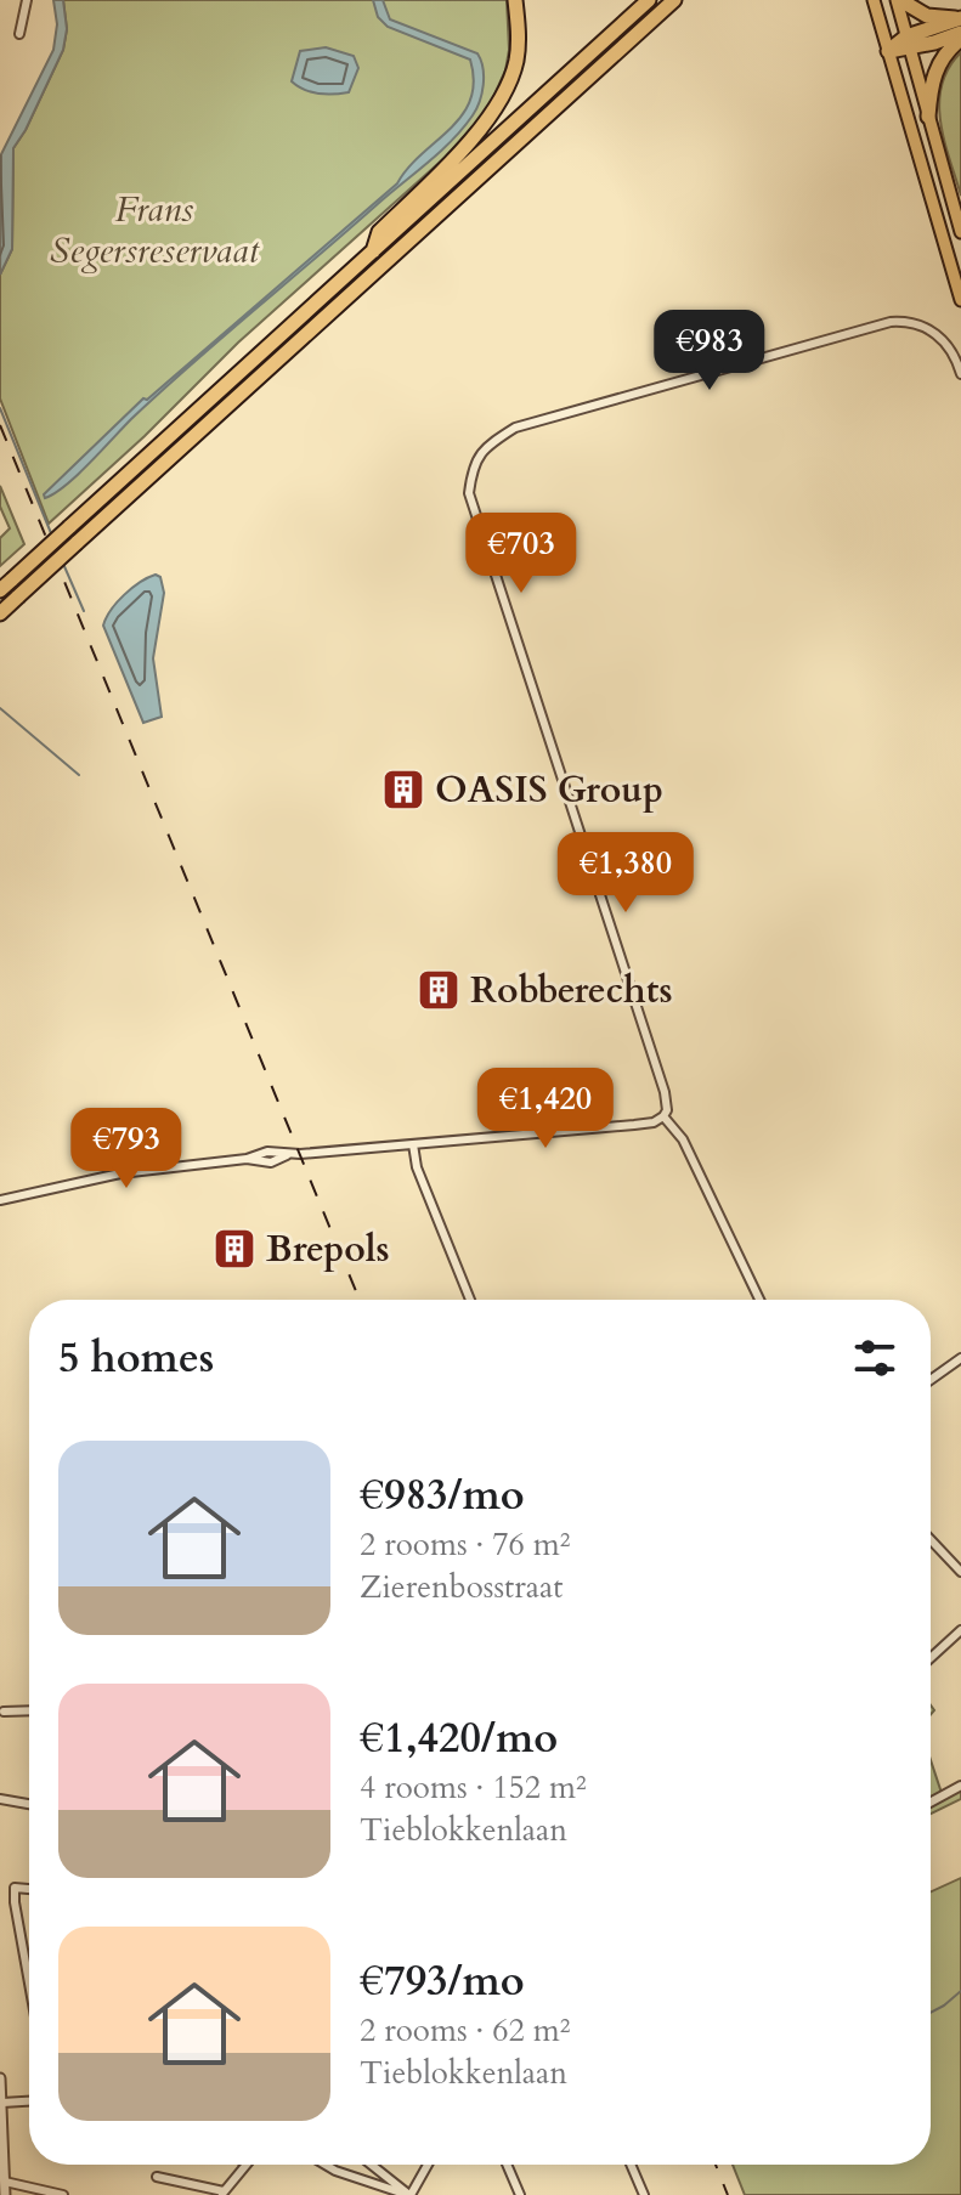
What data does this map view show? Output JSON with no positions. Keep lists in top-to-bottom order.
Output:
{
  "parks": ["Frans Segersreservaat"],
  "places": {
    "building": ["OASIS Group", "Robberechts", "Brepols"]
  },
  "page": {
    "price": [
      "€983",
      "€703",
      "€1,380",
      "€1,420",
      "€793"
    ],
    "heading": "5 homes",
    "list": [
      {
        "name": "€983/mo",
        "note": "2 rooms · 76 m² · Zierenbosstraat"
      },
      {
        "name": "€1,420/mo",
        "note": "4 rooms · 152 m² · Tieblokkenlaan"
      },
      {
        "name": "€793/mo",
        "note": "2 rooms · 62 m² · Tieblokkenlaan"
      }
    ]
  }
}
